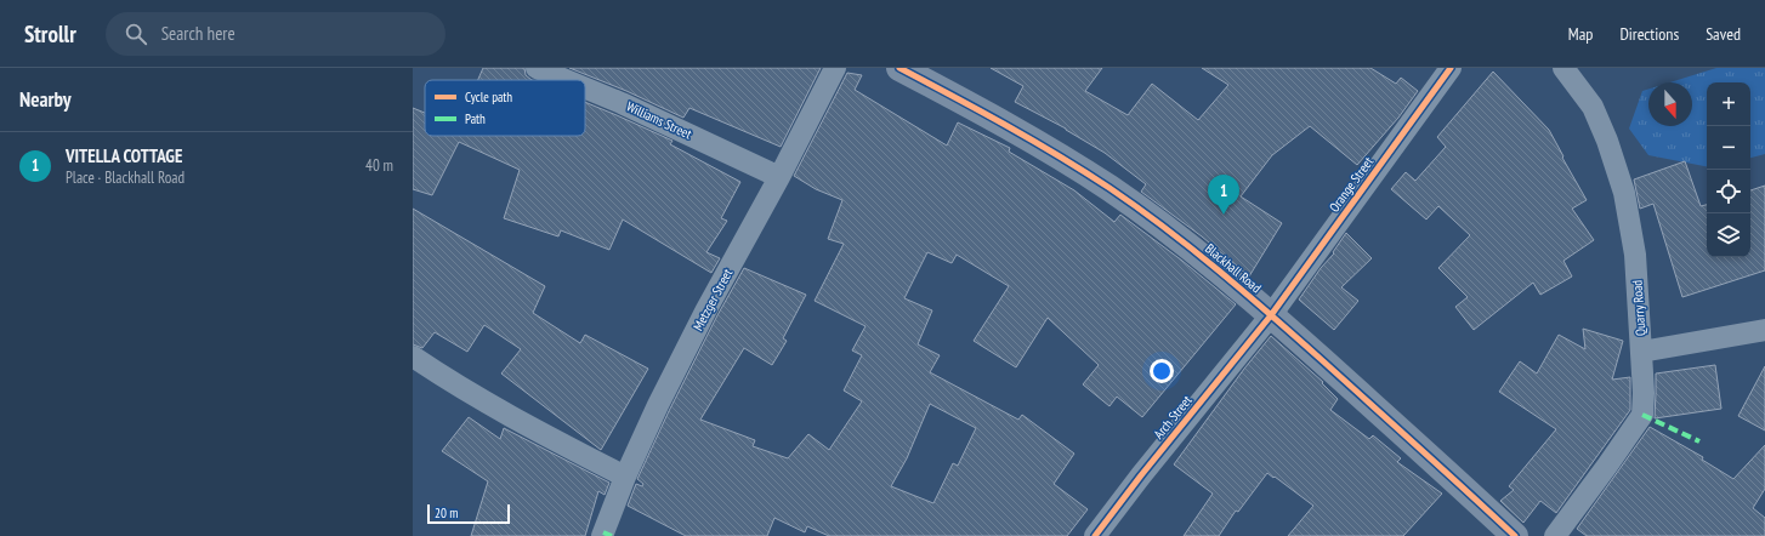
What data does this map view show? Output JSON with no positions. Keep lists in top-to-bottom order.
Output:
{
  "streets": {
    "street": [
      "Williams Street",
      "Orange Street",
      "Blackhall Road",
      "Metzger Street",
      "Quarry Road",
      "Arch Street"
    ]
  },
  "crossings": [
    ["Williams Street", "Metzger Street"],
    ["Orange Street", "Blackhall Road"],
    ["Orange Street", "Arch Street"],
    ["Blackhall Road", "Arch Street"]
  ],
  "legend": ["Cycle path", "Path"],
  "scale_bar": "20 m",
  "north": "bottom",
  "page": {
    "header": "Strollr",
    "search": "Search here",
    "nav": ["Map", "Directions", "Saved"],
    "heading": "Nearby",
    "map_buttons": ["+", "−"],
    "list": [
      {
        "mark": "1",
        "name": "VITELLA COTTAGE",
        "note": "Place · Blackhall Road",
        "value": "40 m"
      }
    ],
    "pins": "1",
    "scale": "20 m"
  }
}
